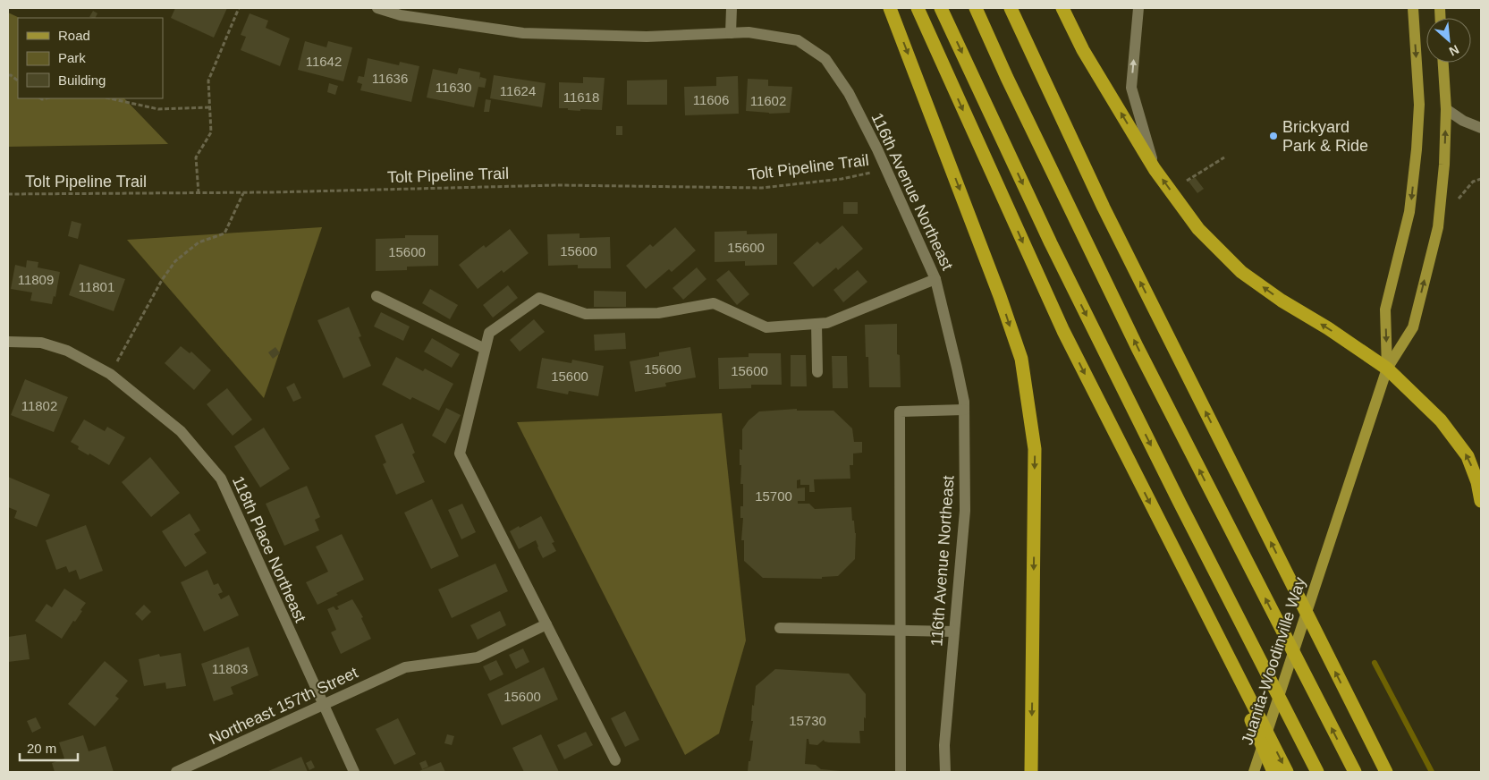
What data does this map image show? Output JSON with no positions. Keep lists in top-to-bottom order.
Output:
{
  "streets": {
    "main road": ["Juanita-Woodinville Way"],
    "street": ["116th Avenue Northeast", "118th Place Northeast", "Northeast 157th Street"],
    "path": ["Tolt Pipeline Trail"]
  },
  "crossings": [
    ["Tolt Pipeline Trail", "116th Avenue Northeast"],
    ["118th Place Northeast", "Northeast 157th Street"]
  ],
  "places": ["Brickyard Park & Ride"],
  "house_numbers": [
    "11642",
    "11636",
    "11630",
    "11624",
    "11618",
    "11606",
    "11602",
    "15600",
    "15600",
    "15600",
    "11809",
    "11801",
    "15600",
    "15600",
    "15600",
    "11802",
    "15700",
    "11803",
    "15600",
    "15730"
  ],
  "legend": ["Road", "Park", "Building"],
  "scale_bar": "20 m",
  "north": "bottom right"
}
